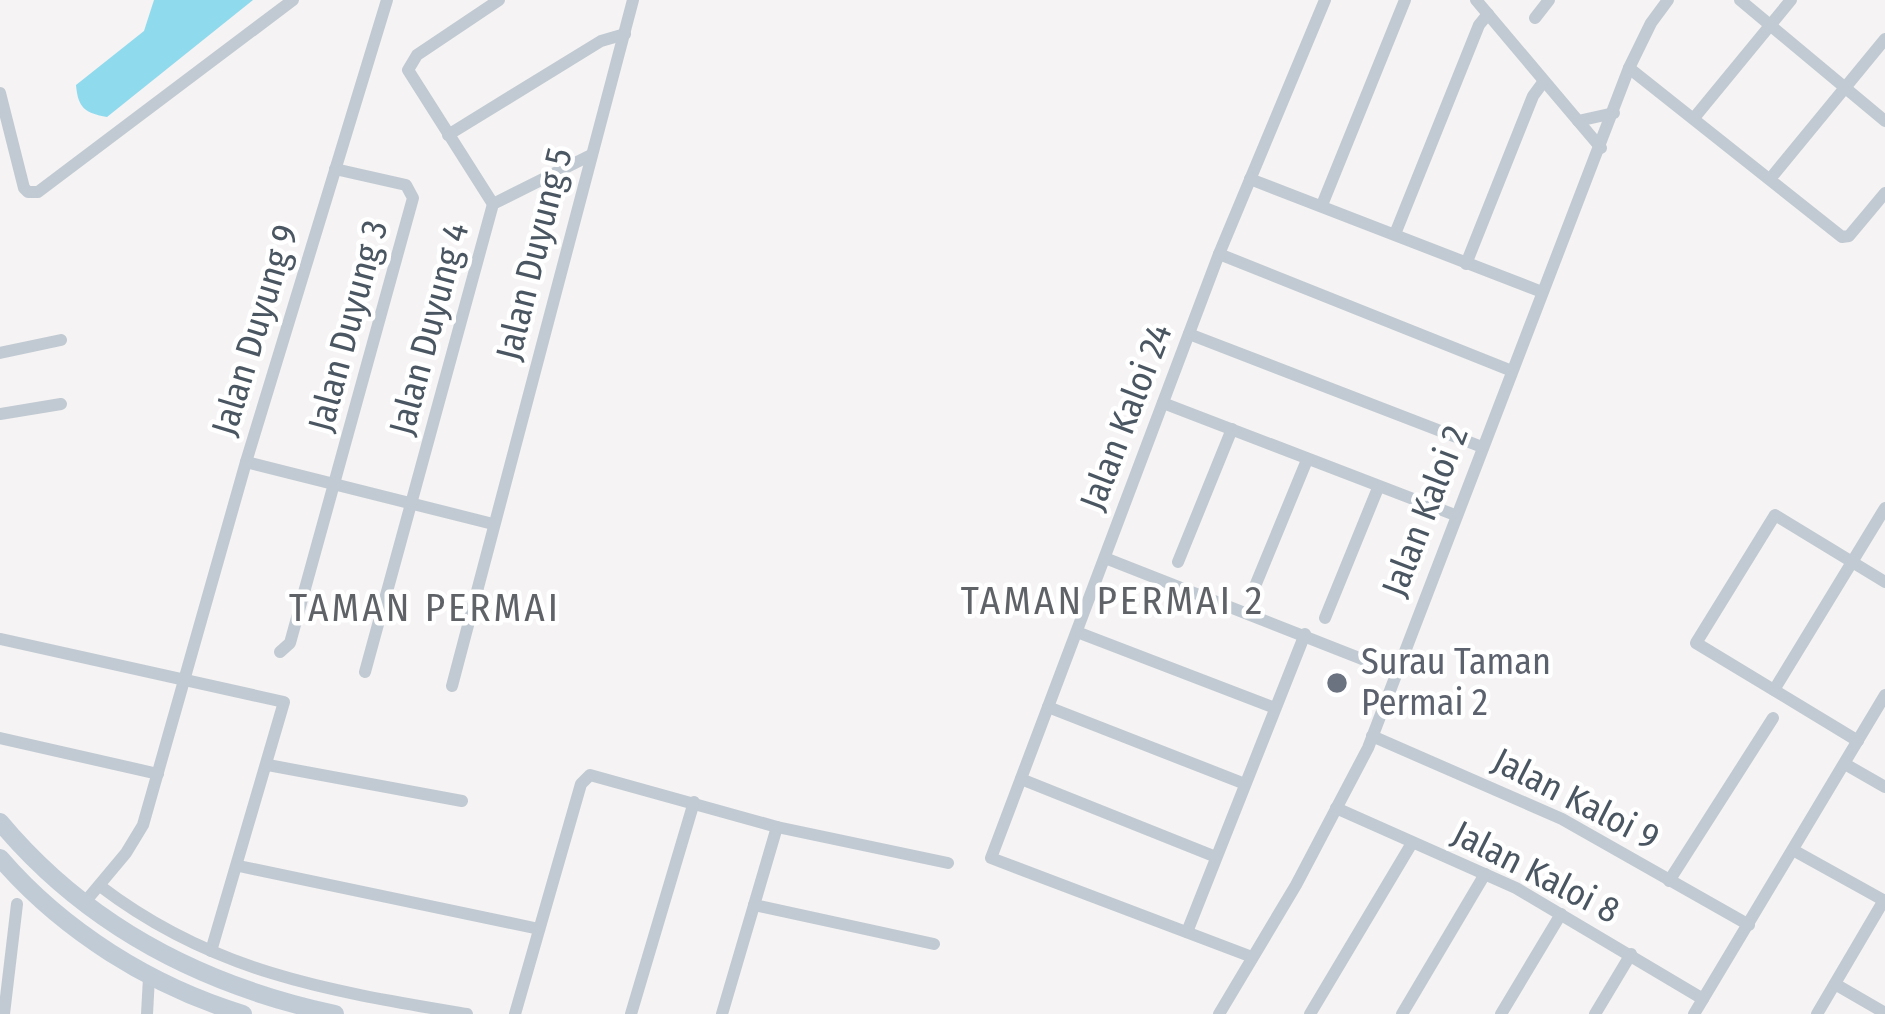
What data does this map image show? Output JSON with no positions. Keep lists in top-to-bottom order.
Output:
{
  "streets": {
    "street": [
      "Jalan Duyung 5",
      "Jalan Duyung 3",
      "Jalan Duyung 4",
      "Jalan Duyung 9",
      "Jalan Kaloi 24",
      "Jalan Kaloi 2",
      "Jalan Kaloi 9",
      "Jalan Kaloi 8"
    ]
  },
  "crossings": [
    ["Jalan Duyung 5", "Jalan Duyung 4"],
    ["Jalan Duyung 3", "Jalan Duyung 9"],
    ["Jalan Kaloi 2", "Jalan Kaloi 9"],
    ["Jalan Kaloi 2", "Jalan Kaloi 8"]
  ],
  "districts": ["TAMAN PERMAI 2", "TAMAN PERMAI"],
  "places": ["Surau Taman Permai 2"]
}
